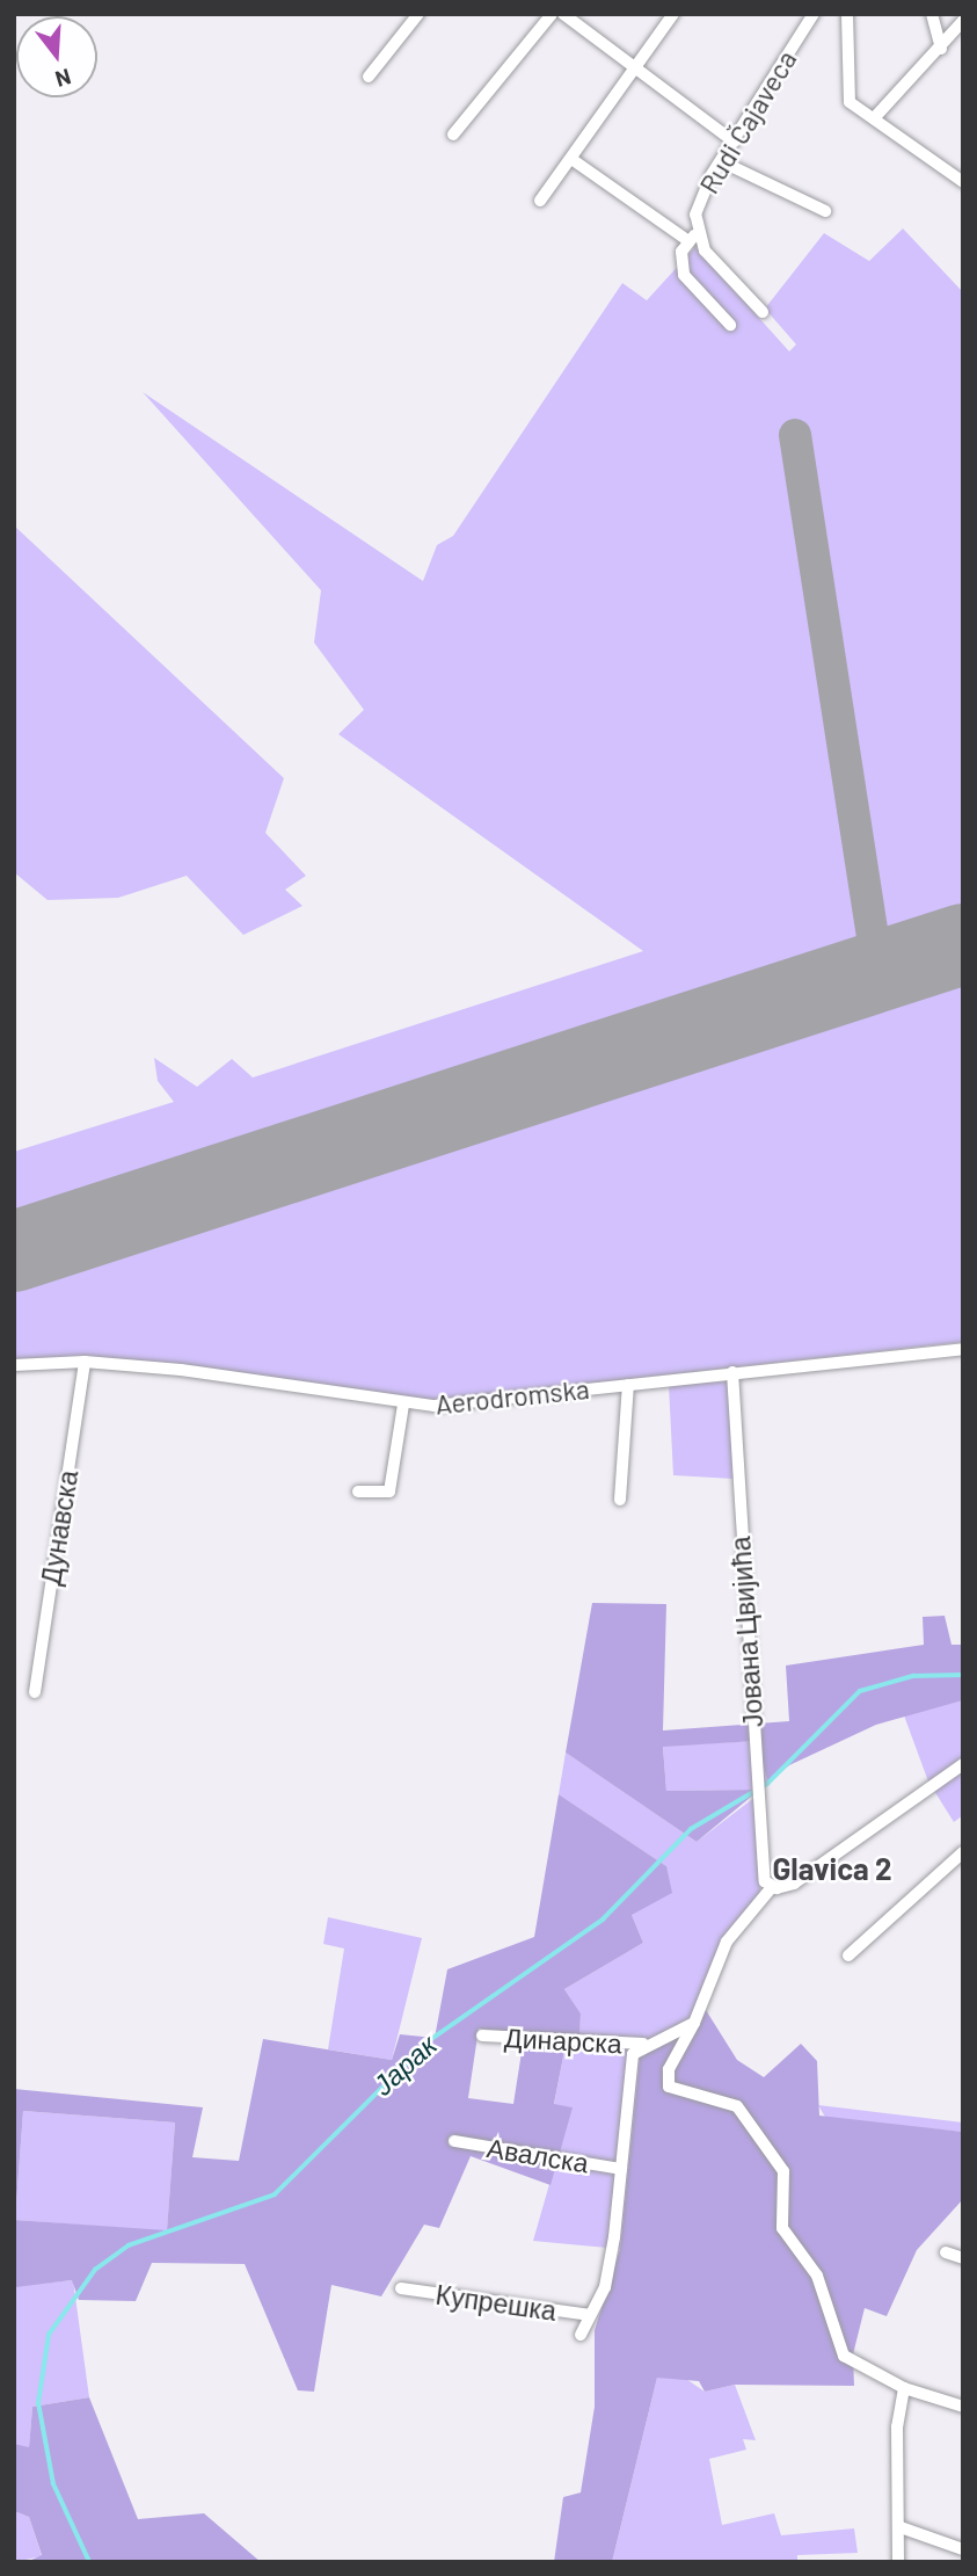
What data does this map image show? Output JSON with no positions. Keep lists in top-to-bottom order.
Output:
{
  "streets": {
    "street": [
      "Rudi Čajaveca",
      "Aerodromska",
      "Дунавска",
      "Јована Цвијића",
      "Динарска",
      "Авалска",
      "Купрешка"
    ]
  },
  "crossings": [
    ["Aerodromska", "Дунавска"],
    ["Aerodromska", "Јована Цвијића"]
  ],
  "districts": ["Glavica 2"],
  "water": ["Јарак"],
  "north": "bottom"
}
